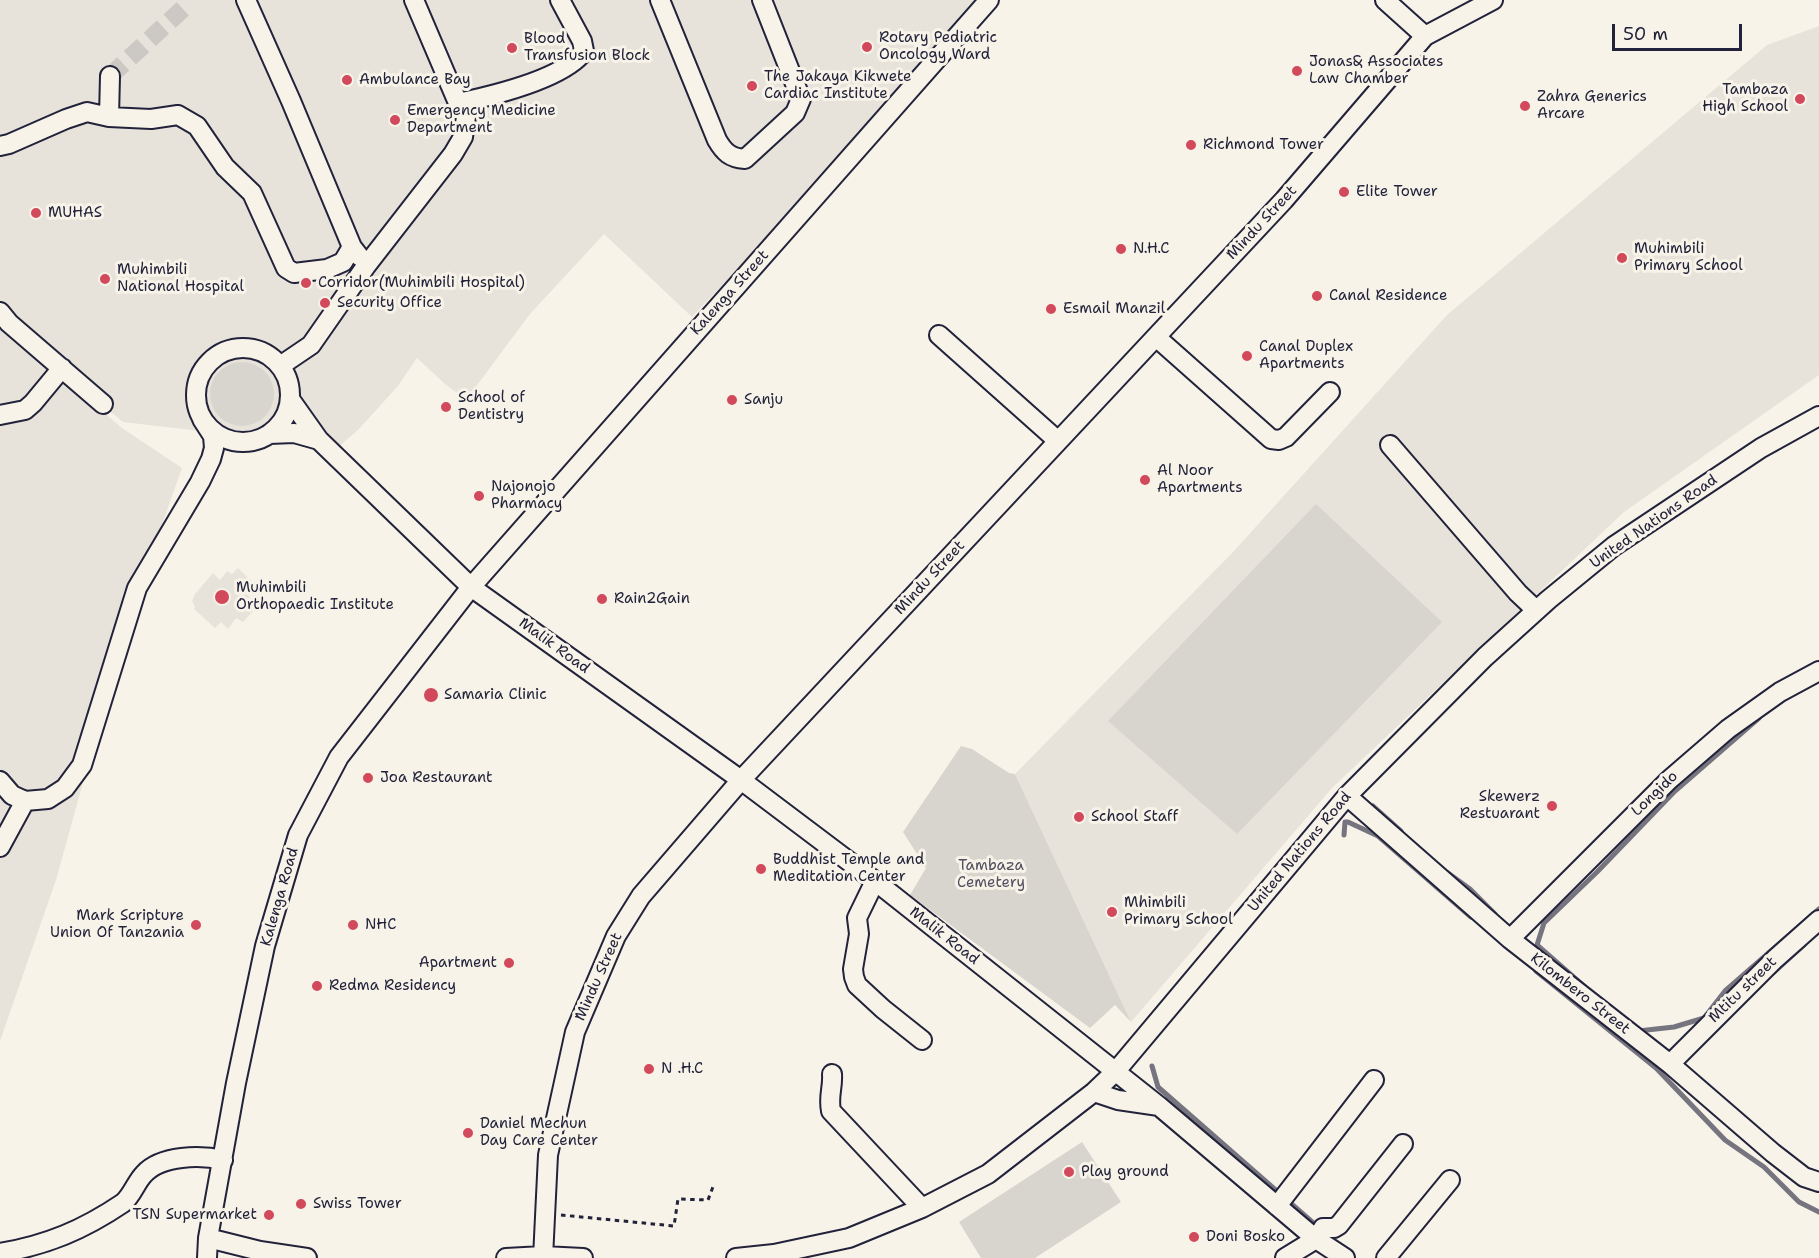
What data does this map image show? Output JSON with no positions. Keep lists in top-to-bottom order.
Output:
{
  "streets": {
    "street": [
      "Mindu Street",
      "Kalenga Street",
      "United Nations Road",
      "Malik Road",
      "Longido",
      "Kalenga Road",
      "Mtitu street",
      "Kilombero Street"
    ]
  },
  "crossings": [
    ["Mindu Street", "Malik Road"],
    ["Kalenga Street", "Malik Road"],
    ["Kalenga Street", "Kalenga Road"],
    ["United Nations Road", "Malik Road"],
    ["United Nations Road", "Kilombero Street"],
    ["Malik Road", "Kalenga Road"],
    ["Longido", "Kilombero Street"],
    ["Mtitu street", "Kilombero Street"]
  ],
  "parks": ["Tambaza Cemetery"],
  "places": [
    "Rotary Pediatric Oncology Ward",
    "Blood Transfusion Block",
    "Jonas& Associates Law Chamber",
    "Ambulance Bay",
    "The Jakaya Kikwete Cardiac Institute",
    "Tambaza High School",
    "Zahra Generics Arcare",
    "Emergency Medicine Department",
    "Richmond Tower",
    "Elite Tower",
    "MUHAS",
    "N.H.C",
    "Muhimbili Primary School",
    "Muhimbili National Hospital",
    "Corridor(Muhimbili Hospital)",
    "Canal Residence",
    "Security Office",
    "Esmail Manzil",
    "Canal Duplex Apartments",
    "Sanju",
    "School of Dentistry",
    "Al Noor Apartments",
    "Najonojo Pharmacy",
    "Muhimbili Orthopaedic Institute",
    "Rain2Gain",
    "Samaria Clinic",
    "Joa Restaurant",
    "Skewerz Restuarant",
    "School Staff",
    "Buddhist Temple and Meditation Center",
    "Mhimbili Primary School",
    "Mark Scripture Union Of Tanzania",
    "NHC",
    "Apartment",
    "Redma Residency",
    "N .H.C",
    "Daniel Mechun Day Care Center",
    "Play ground",
    "Swiss Tower",
    "TSN Supermarket",
    "Doni Bosko"
  ],
  "scale_bar": "50 m"
}
